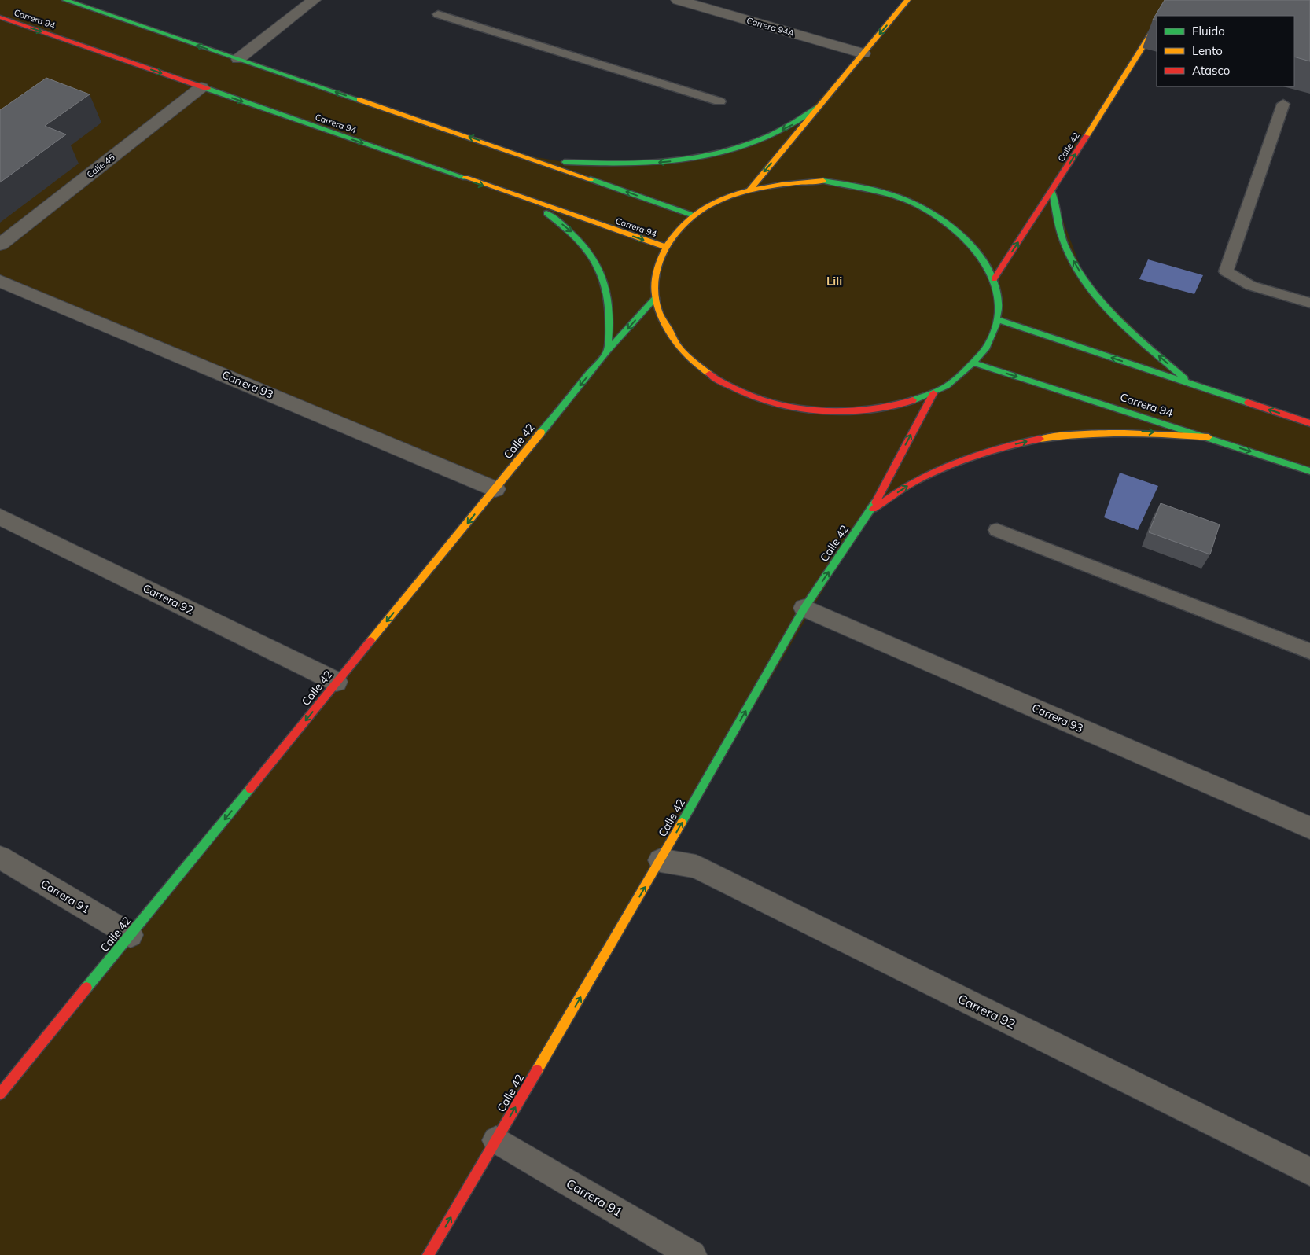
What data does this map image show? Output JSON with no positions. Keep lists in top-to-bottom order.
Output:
{
  "streets": {
    "street": [
      "Carrera 94",
      "Carrera 94A",
      "Calle 42",
      "Calle 45",
      "Carrera 93",
      "Carrera 92",
      "Carrera 91"
    ]
  },
  "crossings": [
    ["Carrera 94", "Calle 45"],
    ["Calle 42", "Carrera 93"],
    ["Calle 42", "Carrera 92"],
    ["Calle 42", "Carrera 91"]
  ],
  "districts": ["Lili"],
  "legend": ["Fluido", "Lento", "Atasco"]
}
